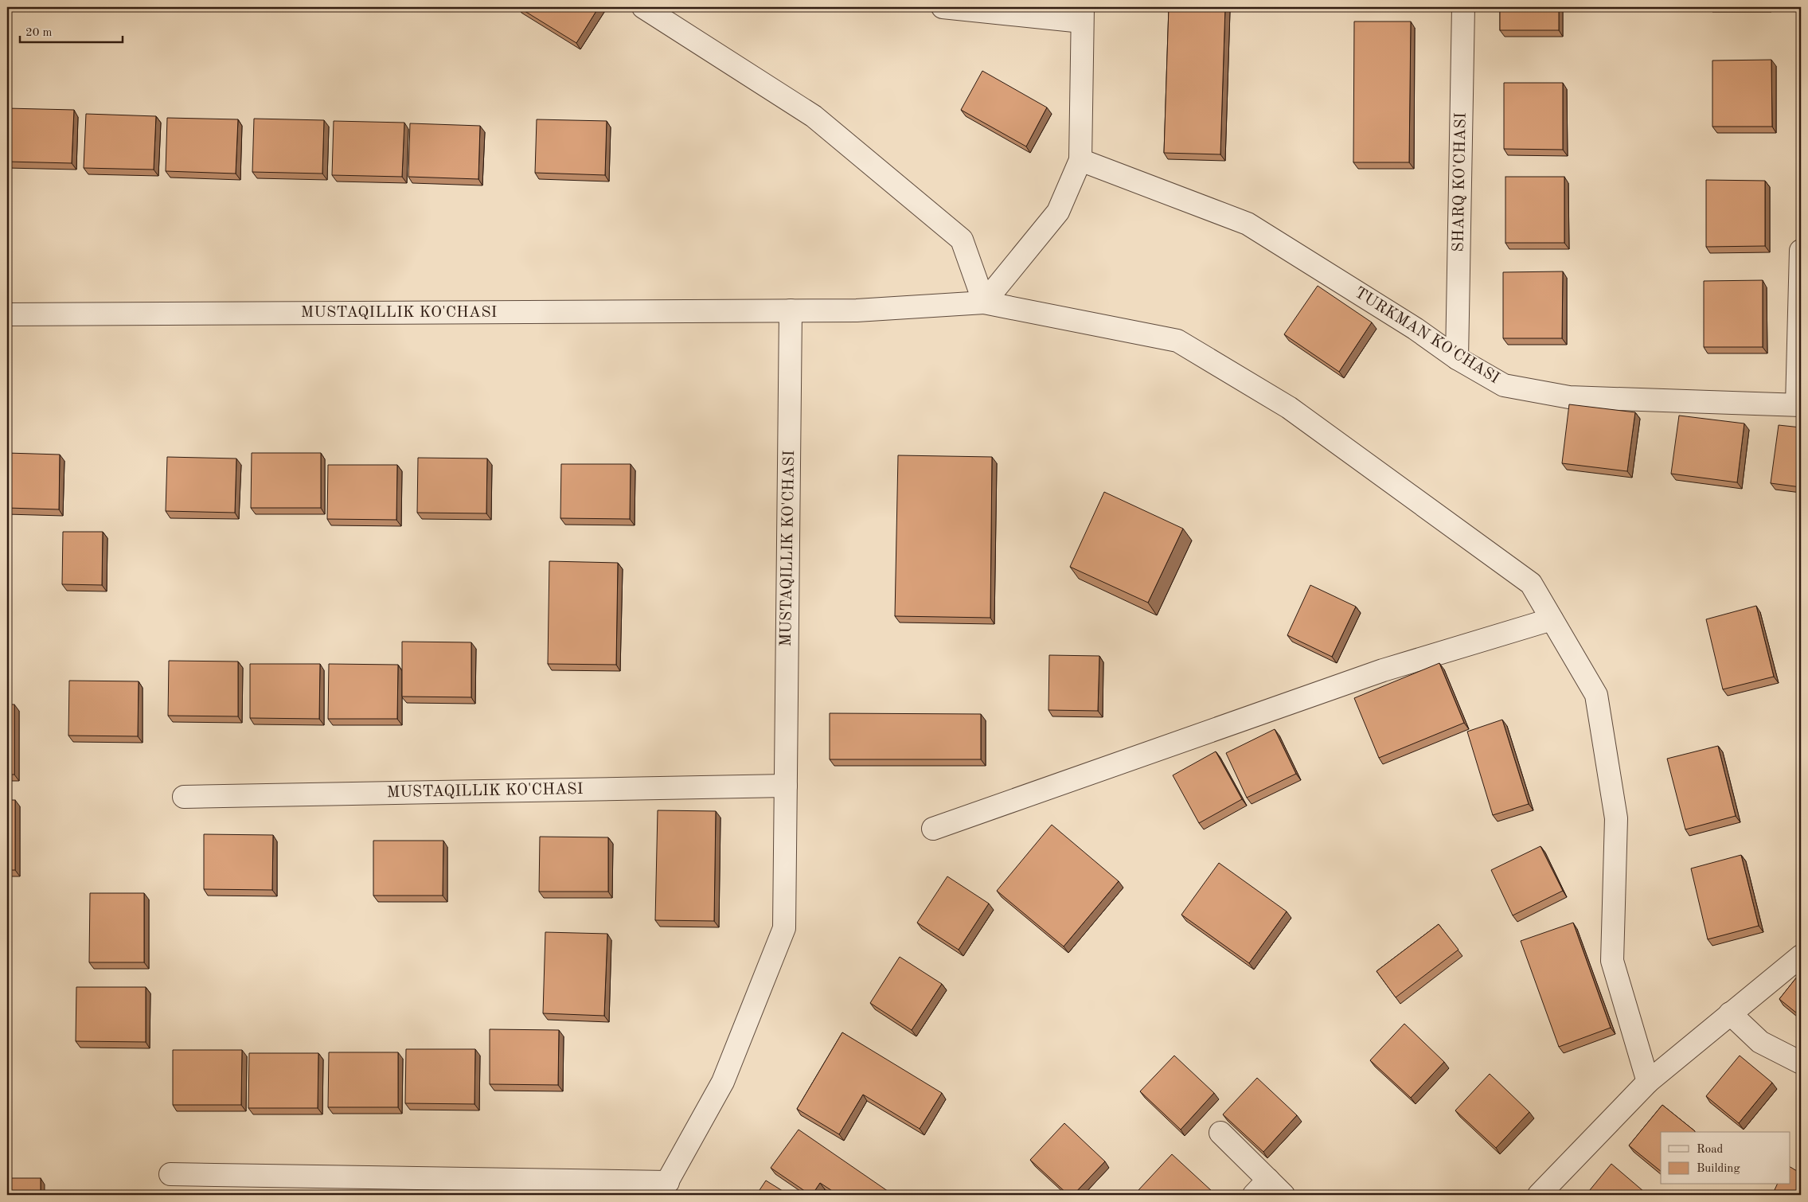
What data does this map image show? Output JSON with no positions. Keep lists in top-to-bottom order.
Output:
{
  "streets": {
    "street": ["SHARQ KO'CHASI", "MUSTAQILLIK KO'CHASI", "TURKMAN KO'CHASI"]
  },
  "crossings": [
    ["SHARQ KO'CHASI", "TURKMAN KO'CHASI"]
  ],
  "legend": ["Road", "Building"],
  "scale_bar": "20 m"
}
